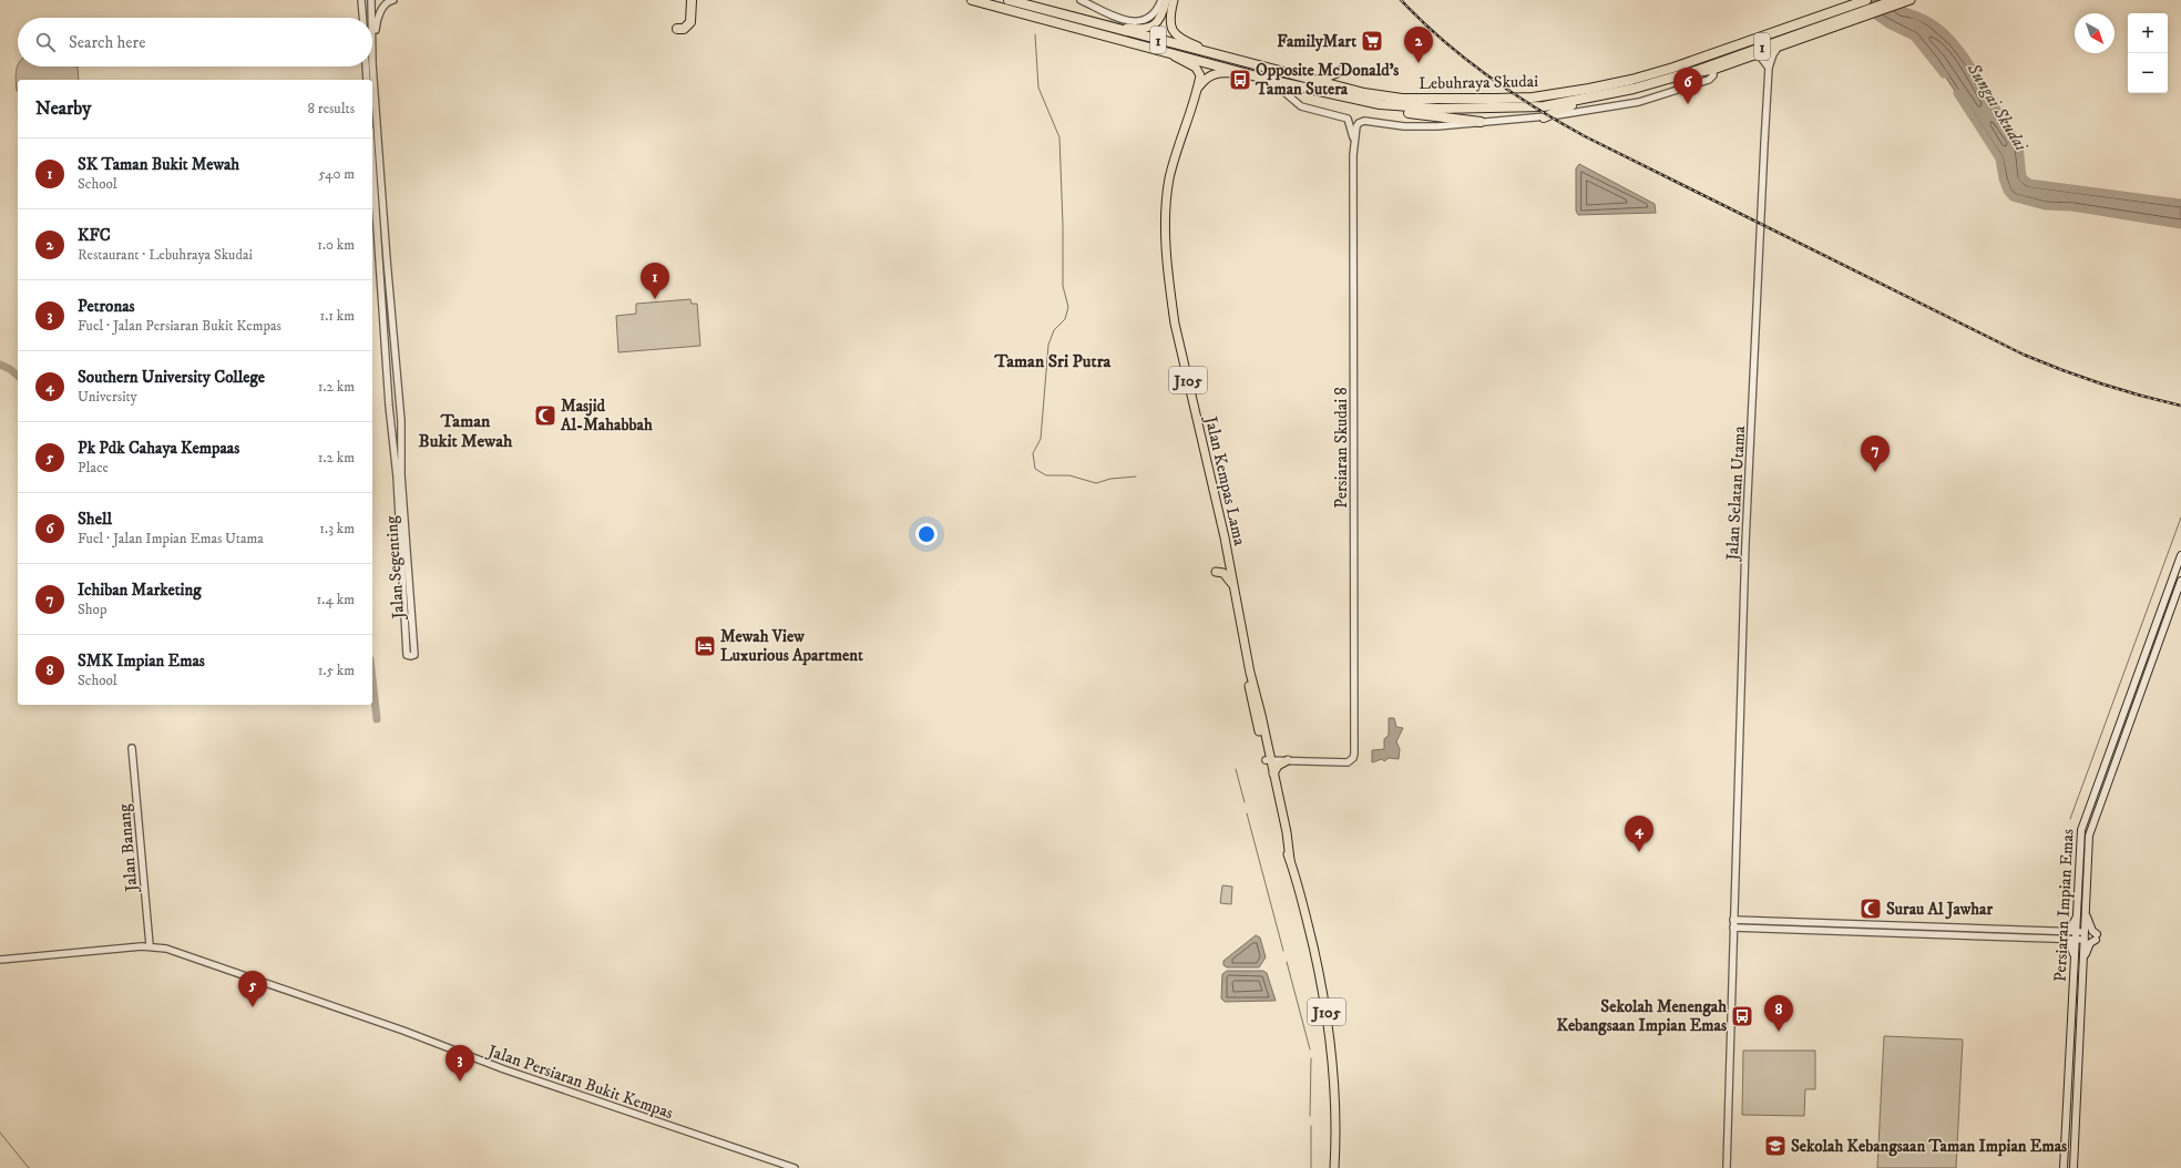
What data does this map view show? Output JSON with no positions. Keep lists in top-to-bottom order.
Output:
{
  "streets": {
    "highway": ["1", "Lebuhraya Skudai"],
    "main road": ["J105", "Jalan Kempas Lama", "Persiaran Impian Emas"],
    "street": [
      "Persiaran Skudai 8",
      "Jalan Selatan Utama",
      "Jalan Segenting",
      "Jalan Banang",
      "Jalan Persiaran Bukit Kempas"
    ]
  },
  "crossings": [
    ["Lebuhraya Skudai", "Jalan Kempas Lama"],
    ["Lebuhraya Skudai", "Jalan Selatan Utama"],
    ["Jalan Banang", "Jalan Persiaran Bukit Kempas"]
  ],
  "districts": ["Taman Sri Putra", "Taman Bukit Mewah"],
  "water": ["Sungai Skudai"],
  "places": {
    "supermarket": ["FamilyMart"],
    "bus stop": ["Opposite McDonald's Taman Sutera", "Sekolah Menengah Kebangsaan Impian Emas"],
    "mosque": ["Masjid Al-Mahabbah", "Surau Al Jawhar"],
    "hotel": ["Mewah View Luxurious Apartment"],
    "school or university": ["Sekolah Kebangsaan Taman Impian Emas"]
  },
  "north": "bottom right",
  "page": {
    "map_buttons": ["+", "−"],
    "search": "Search here",
    "pins": [
      "2",
      "6",
      "1",
      "7",
      "4",
      "5",
      "8",
      "3"
    ],
    "heading": ["Nearby", "8 results"],
    "list": [
      {
        "mark": "1",
        "name": "SK Taman Bukit Mewah",
        "note": "School",
        "value": "540 m"
      },
      {
        "mark": "2",
        "name": "KFC",
        "note": "Restaurant · Lebuhraya Skudai",
        "value": "1.0 km"
      },
      {
        "mark": "3",
        "name": "Petronas",
        "note": "Fuel · Jalan Persiaran Bukit Kempas",
        "value": "1.1 km"
      },
      {
        "mark": "4",
        "name": "Southern University College",
        "note": "University",
        "value": "1.2 km"
      },
      {
        "mark": "5",
        "name": "Pk Pdk Cahaya Kempaas",
        "note": "Place",
        "value": "1.2 km"
      },
      {
        "mark": "6",
        "name": "Shell",
        "note": "Fuel · Jalan Impian Emas Utama",
        "value": "1.3 km"
      },
      {
        "mark": "7",
        "name": "Ichiban Marketing",
        "note": "Shop",
        "value": "1.4 km"
      },
      {
        "mark": "8",
        "name": "SMK Impian Emas",
        "note": "School",
        "value": "1.5 km"
      }
    ]
  }
}
